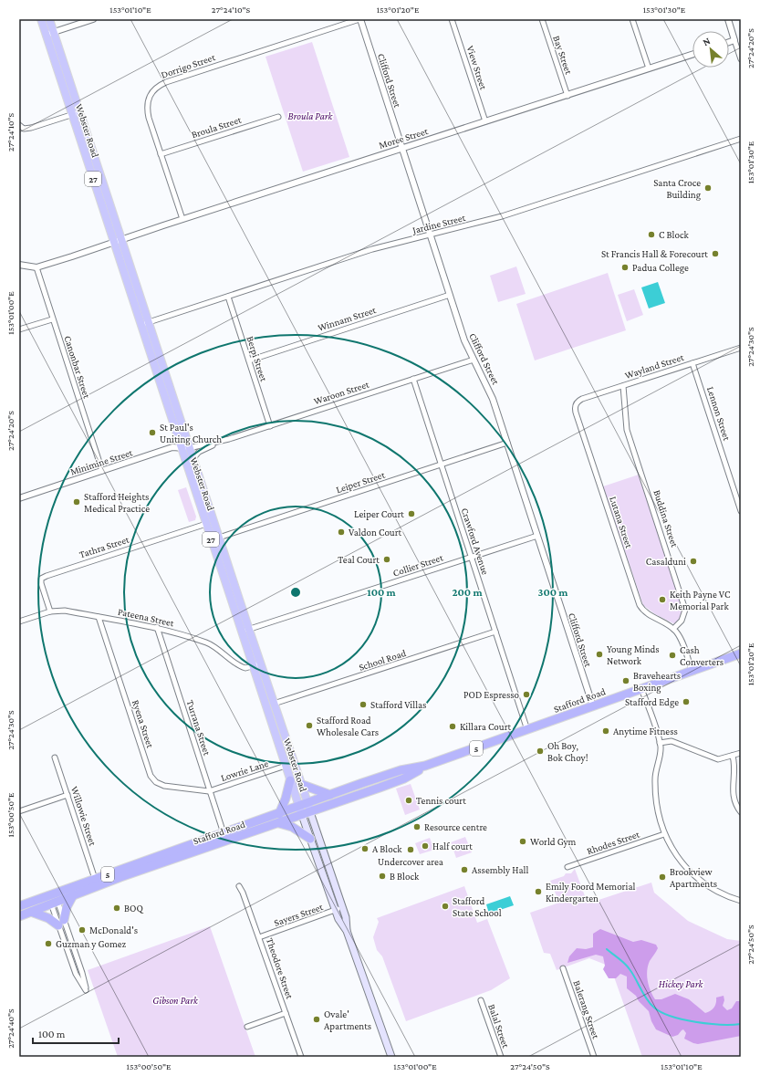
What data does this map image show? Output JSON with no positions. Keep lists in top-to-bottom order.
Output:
{
  "streets": {
    "highway": ["Stafford Road", "5"],
    "main road": ["Webster Road", "27"],
    "street": [
      "Bay Street",
      "Dorrigo Street",
      "View Street",
      "Clifford Street",
      "Broula Street",
      "Moree Street",
      "Jardine Street",
      "Winnam Street",
      "Berpi Street",
      "Wayland Street",
      "Canonbar Street",
      "Waroon Street",
      "Lennon Street",
      "Minimine Street",
      "Leiper Street",
      "Buddina Street",
      "Lutana Street",
      "Crawford Avenue",
      "Tathra Street",
      "Collier Street",
      "Pateena Street",
      "School Road",
      "Ryena Street",
      "Turrana Street",
      "Lowrie Lane",
      "Willowie Street",
      "Rhodes Street",
      "Sayers Street",
      "Theodore Street",
      "Balerang Street",
      "Balal Street"
    ]
  },
  "crossings": [
    ["Bay Street", "Moree Street"],
    ["Dorrigo Street", "Clifford Street"],
    ["Dorrigo Street", "Broula Street"],
    ["Dorrigo Street", "Moree Street"],
    ["View Street", "Moree Street"],
    ["Clifford Street", "Moree Street"],
    ["Clifford Street", "Jardine Street"],
    ["Clifford Street", "Winnam Street"],
    ["Clifford Street", "Waroon Street"],
    ["Clifford Street", "Leiper Street"],
    ["Clifford Street", "Collier Street"],
    ["Clifford Street", "Stafford Road"],
    ["Webster Road", "Moree Street"],
    ["Webster Road", "Jardine Street"],
    ["Webster Road", "Waroon Street"],
    ["Webster Road", "Minimine Street"],
    ["Webster Road", "Leiper Street"],
    ["Webster Road", "Tathra Street"],
    ["Webster Road", "Collier Street"],
    ["Webster Road", "Pateena Street"],
    ["Webster Road", "School Road"],
    ["Webster Road", "Stafford Road"],
    ["Webster Road", "Lowrie Lane"],
    ["Webster Road", "Sayers Street"],
    ["Moree Street", "Canonbar Street"],
    ["Jardine Street", "Berpi Street"],
    ["Winnam Street", "Berpi Street"],
    ["Berpi Street", "Waroon Street"],
    ["Wayland Street", "Lennon Street"],
    ["Wayland Street", "Buddina Street"],
    ["Wayland Street", "Lutana Street"],
    ["Canonbar Street", "Minimine Street"],
    ["Waroon Street", "Minimine Street"],
    ["Waroon Street", "Crawford Avenue"],
    ["Leiper Street", "Crawford Avenue"],
    ["Buddina Street", "Lutana Street"],
    ["Crawford Avenue", "Collier Street"],
    ["Crawford Avenue", "School Road"],
    ["Crawford Avenue", "Stafford Road"],
    ["Tathra Street", "Pateena Street"],
    ["Pateena Street", "Ryena Street"],
    ["Pateena Street", "Turrana Street"],
    ["Stafford Road", "Turrana Street"],
    ["Stafford Road", "Willowie Street"],
    ["Ryena Street", "Turrana Street"],
    ["Ryena Street", "Lowrie Lane"],
    ["Turrana Street", "Lowrie Lane"],
    ["Sayers Street", "Theodore Street"]
  ],
  "parks": ["Broula Park", "Hickey Park", "Gibson Park"],
  "places": [
    "Santa Croce Building",
    "C Block",
    "St Francis Hall & Forecourt",
    "Padua College",
    "St Paul's Uniting Church",
    "Stafford Heights Medical Practice",
    "Leiper Court",
    "Valdon Court",
    "Teal Court",
    "Casalduni",
    "Keith Payne VC Memorial Park",
    "Young Minds Network",
    "Cash Converters",
    "Bravehearts Boxing",
    "POD Espresso",
    "Stafford Edge",
    "Stafford Villas",
    "Stafford Road Wholesale Cars",
    "Killara Court",
    "Anytime Fitness",
    "Oh Boy, Bok Choy!",
    "Tennis court",
    "Resource centre",
    "World Gym",
    "Half court",
    "A Block",
    "Undercover area",
    "Assembly Hall",
    "B Block",
    "Brookview Apartments",
    "Emily Foord Memorial Kindergarten",
    "Stafford State School",
    "BOQ",
    "McDonald's",
    "Guzman y Gomez",
    "Ovale' Apartments"
  ],
  "scale_bar": "100 m",
  "north": "top left",
  "coordinates": [
    "153°01'10\"E",
    "27°24'10\"S",
    "153°01'20\"E",
    "153°01'30\"E",
    "27°24'20\"S",
    "153°01'00\"E",
    "27°24'30\"S",
    "153°00'50\"E",
    "27°24'50\"S",
    "27°24'40\"S"
  ],
  "rings": ["100 m", "200 m", "300 m"]
}
